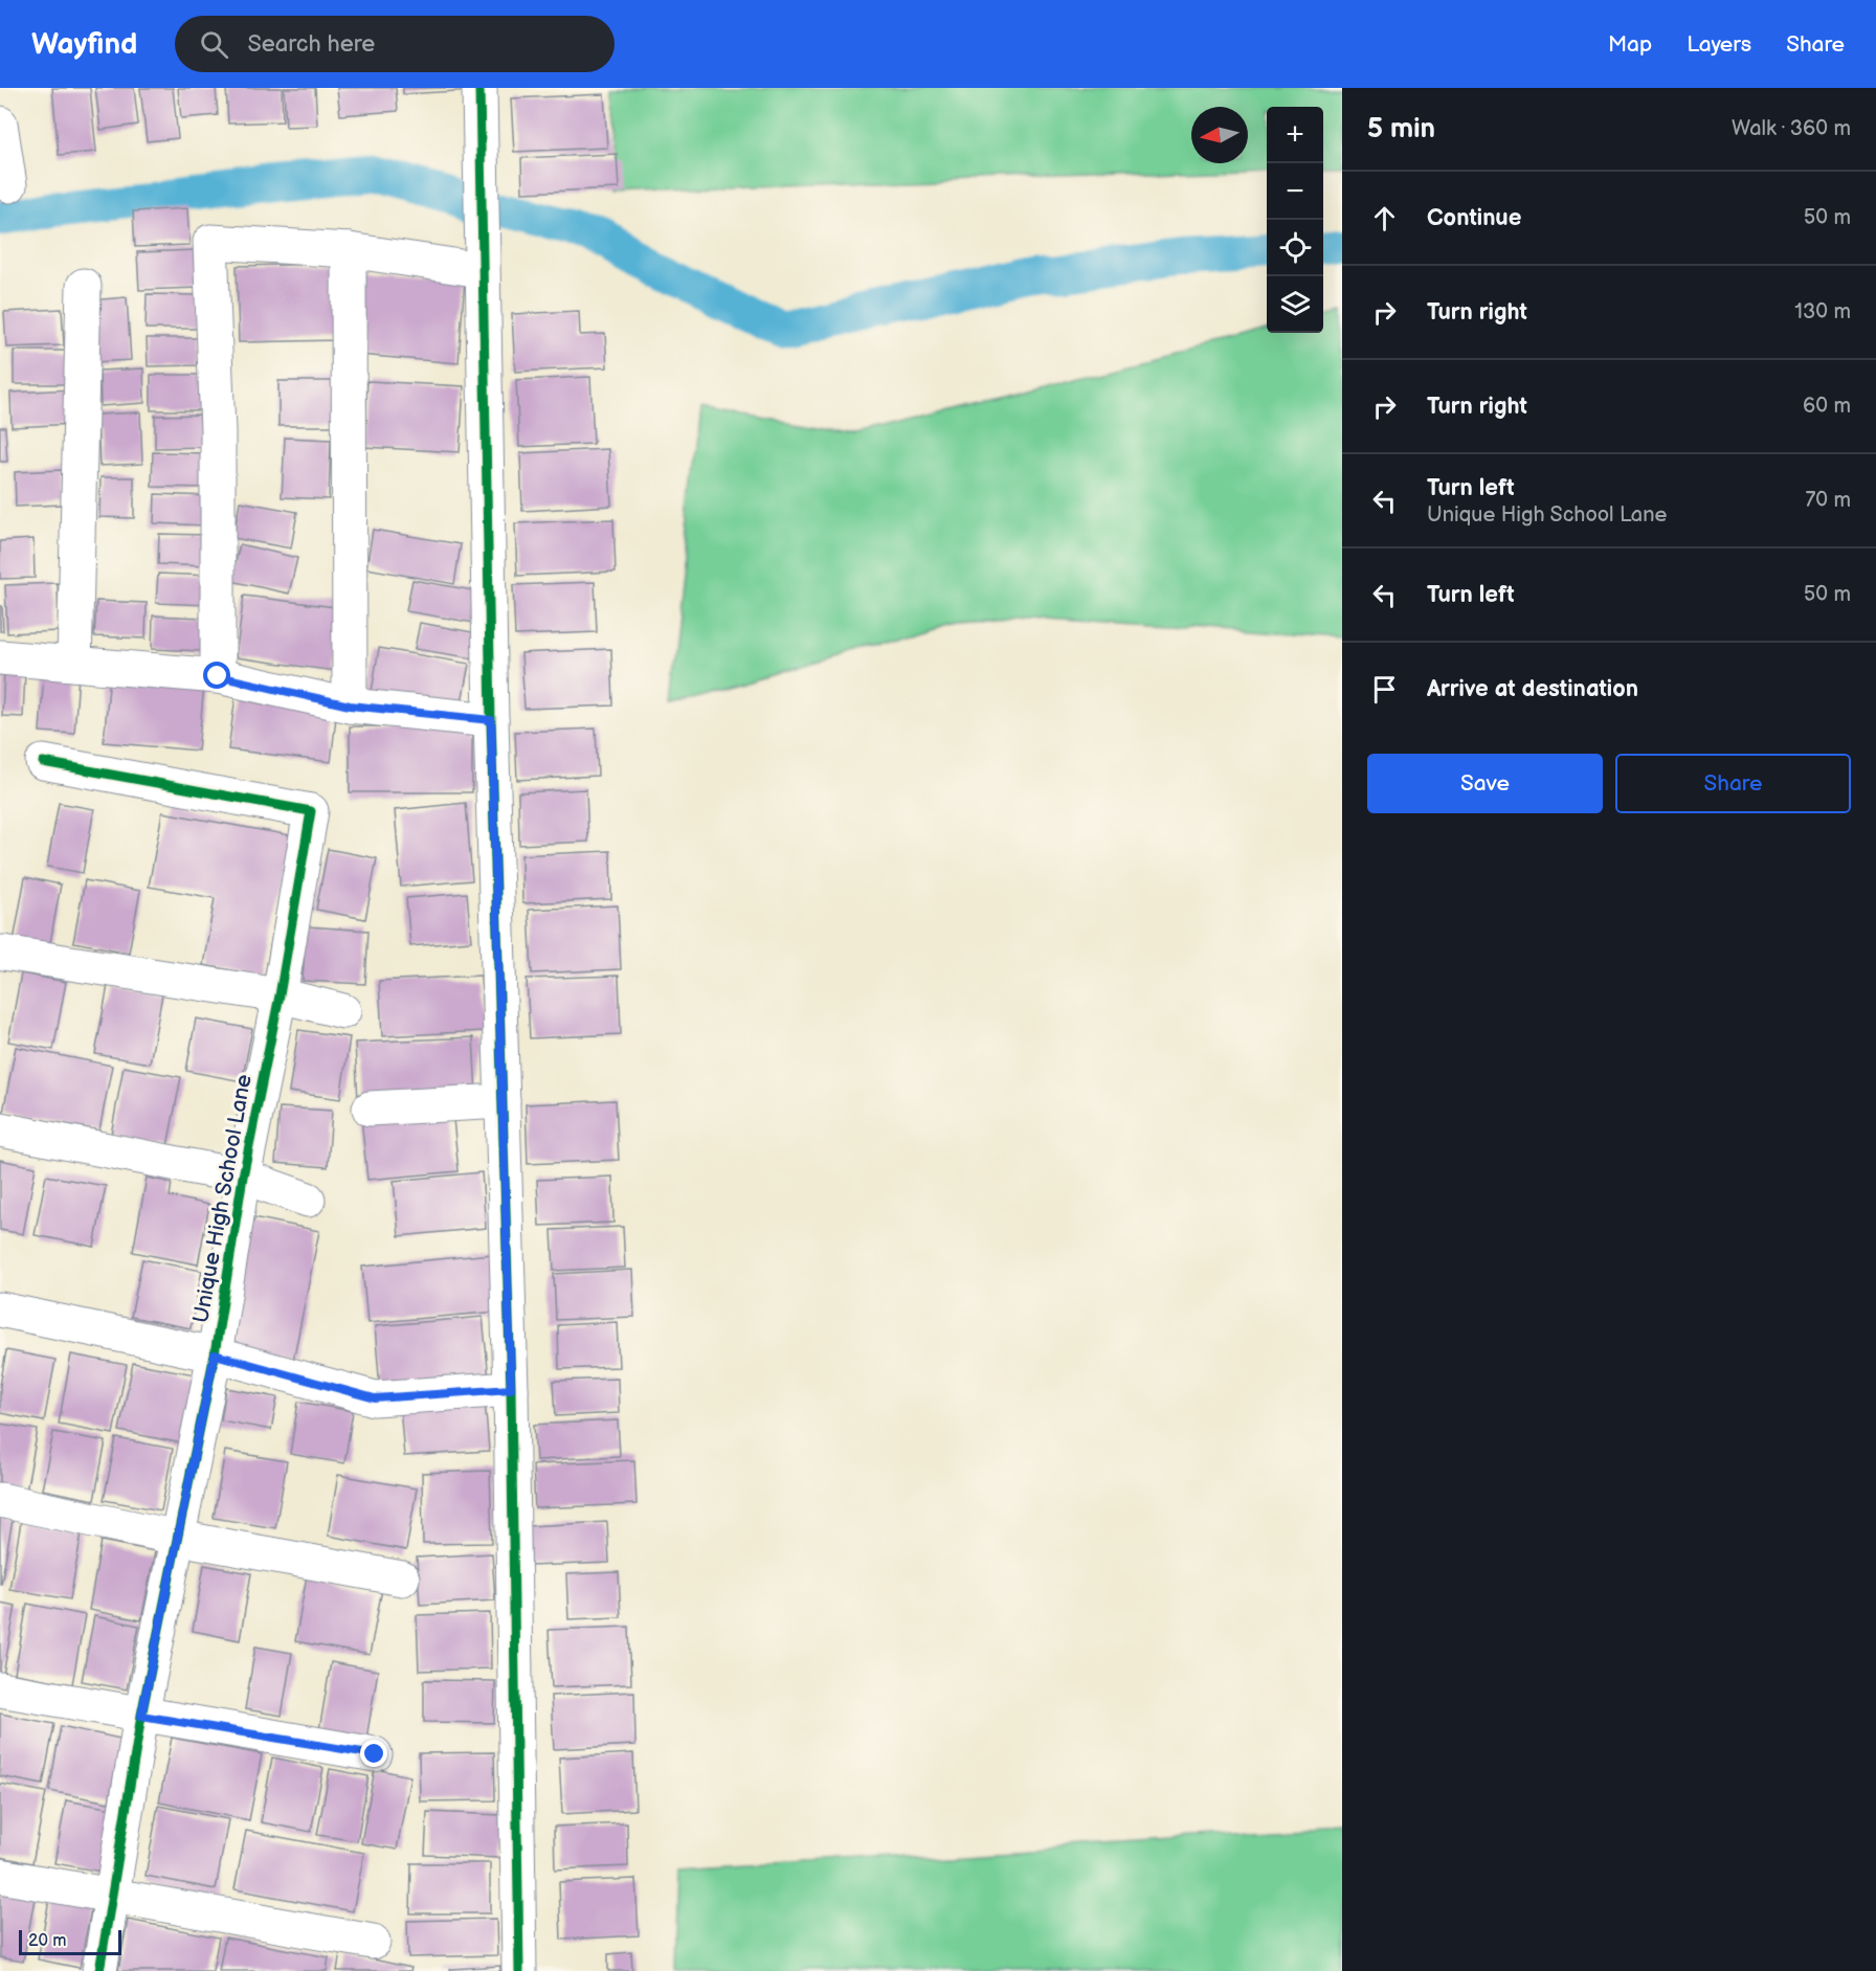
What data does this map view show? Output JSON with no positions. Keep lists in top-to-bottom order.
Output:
{
  "streets": {
    "street": ["Unique High School Lane"]
  },
  "scale_bar": "20 m",
  "north": "left",
  "page": {
    "header": "Wayfind",
    "search": "Search here",
    "nav": ["Map", "Layers", "Share"],
    "heading": ["5 min", "Walk · 360 m"],
    "map_buttons": ["+", "−"],
    "list": [
      ["Continue", "50 m"],
      ["Turn right", "130 m"],
      ["Turn right", "60 m"],
      ["Turn left", "Unique High School Lane", "70 m"],
      ["Turn left", "50 m"],
      "Arrive at destination"
    ],
    "buttons": ["Save", "Share"],
    "scale": "20 m"
  }
}
